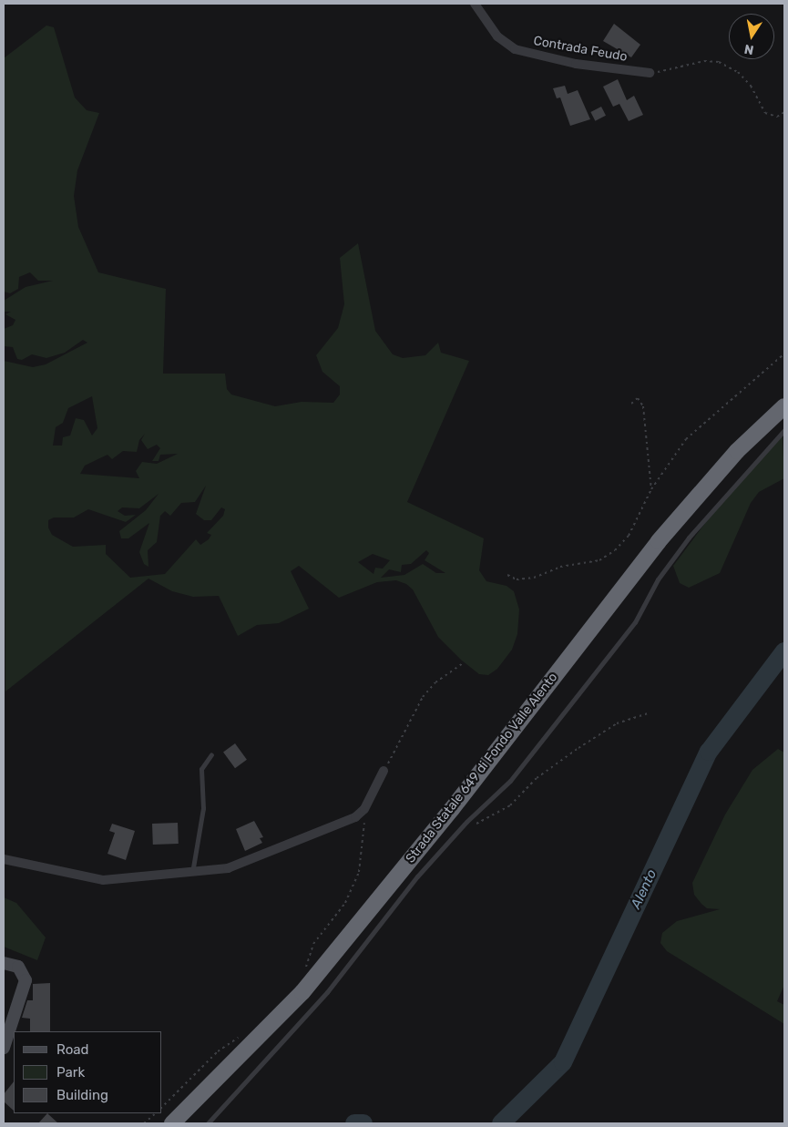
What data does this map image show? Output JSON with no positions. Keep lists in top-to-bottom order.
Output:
{
  "streets": {
    "highway": ["Strada Statale 649 di Fondo Valle Alento"],
    "street": ["Contrada Feudo"]
  },
  "water": ["Alento"],
  "legend": ["Road", "Park", "Building"],
  "north": "bottom"
}
